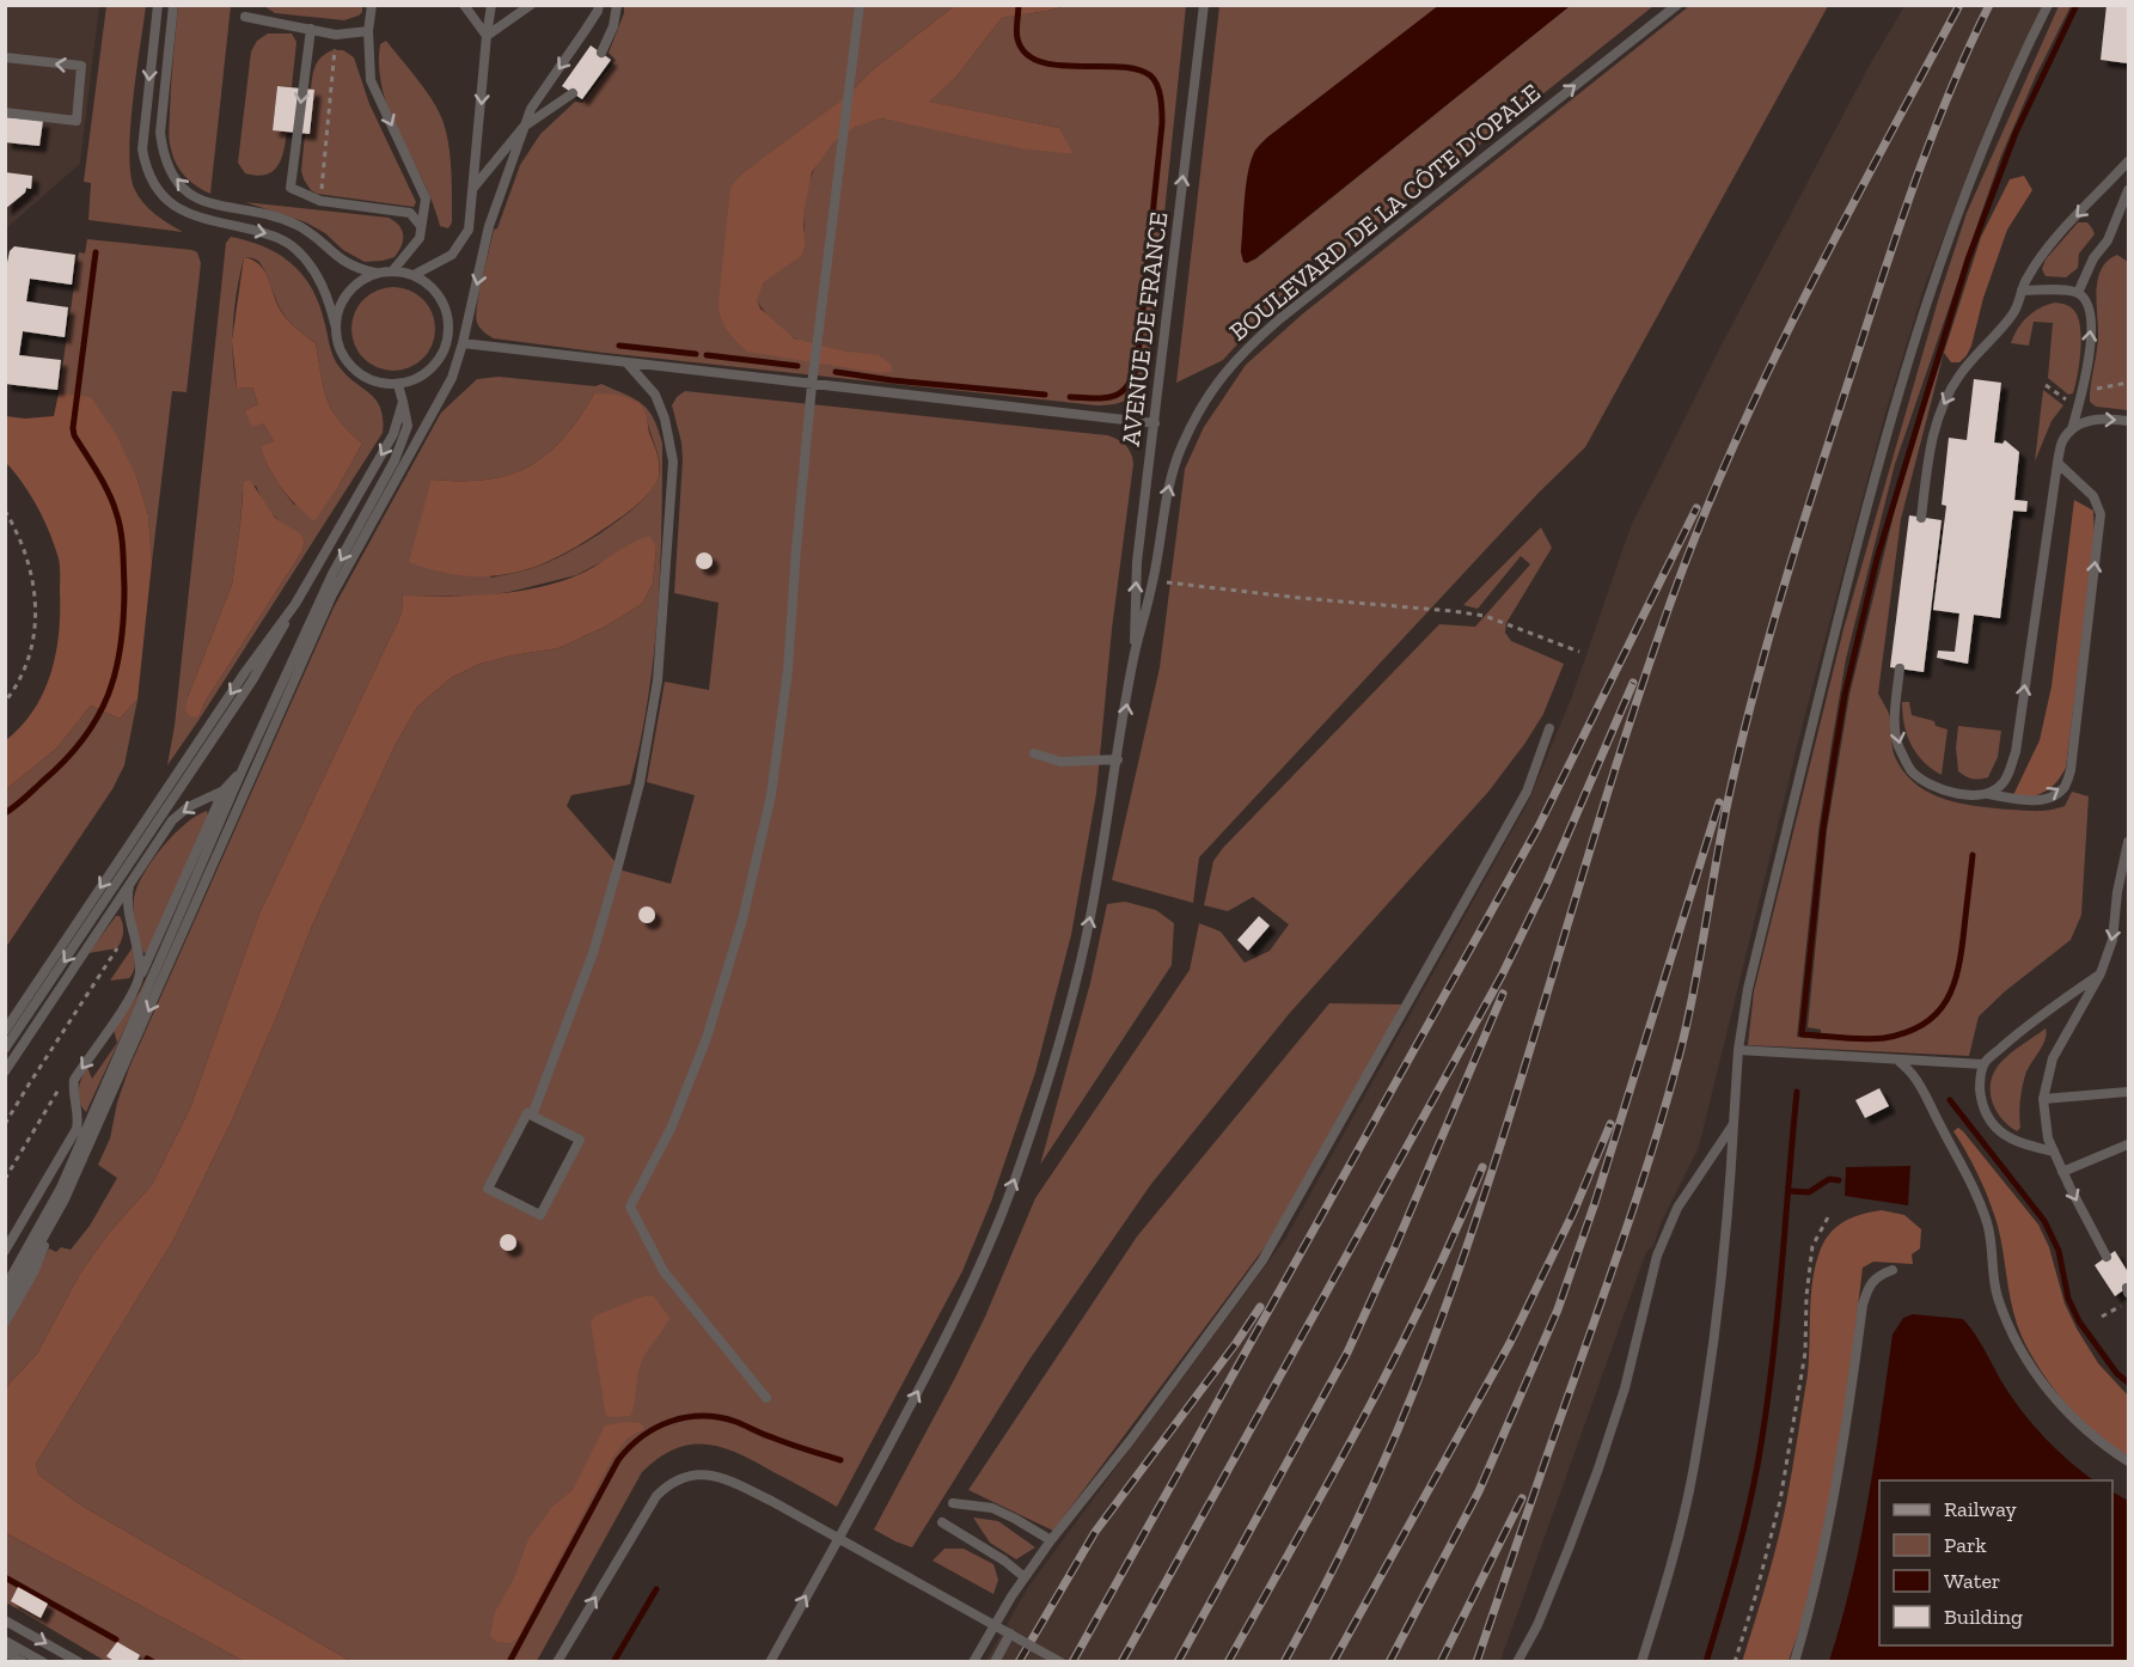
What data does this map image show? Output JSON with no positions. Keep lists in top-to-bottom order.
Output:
{
  "streets": {
    "lane": ["BOULEVARD DE LA CÔTE D'OPALE", "AVENUE DE FRANCE"]
  },
  "crossings": [
    ["BOULEVARD DE LA CÔTE D'OPALE", "AVENUE DE FRANCE"]
  ],
  "one_way": ["BOULEVARD DE LA CÔTE D'OPALE", "AVENUE DE FRANCE"],
  "legend": [
    "Railway",
    "Park",
    "Water",
    "Building"
  ]
}
